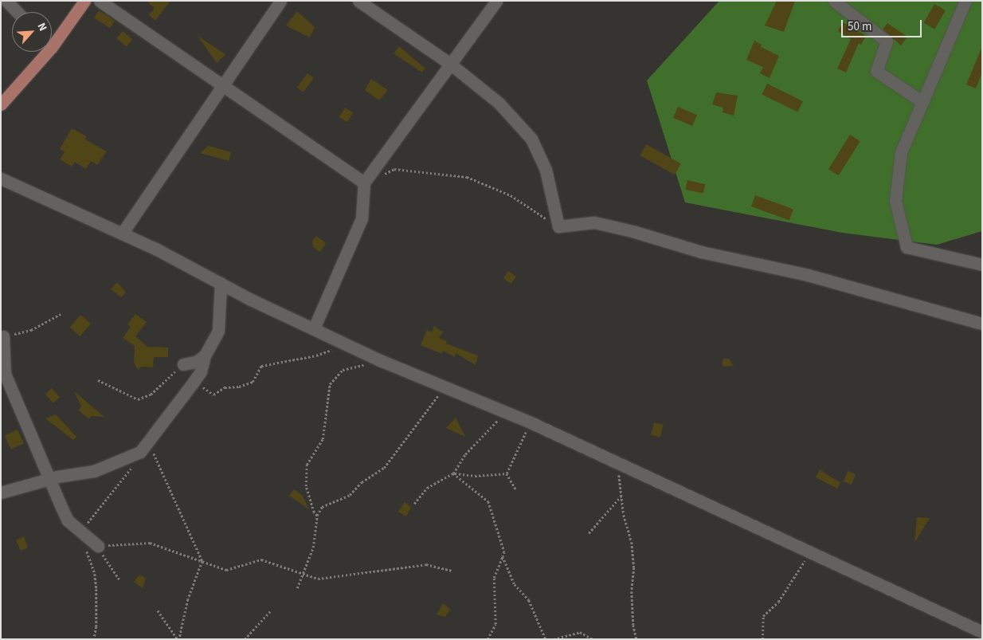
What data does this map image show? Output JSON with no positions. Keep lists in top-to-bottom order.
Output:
{
  "scale_bar": "50 m",
  "north": "top right"
}
